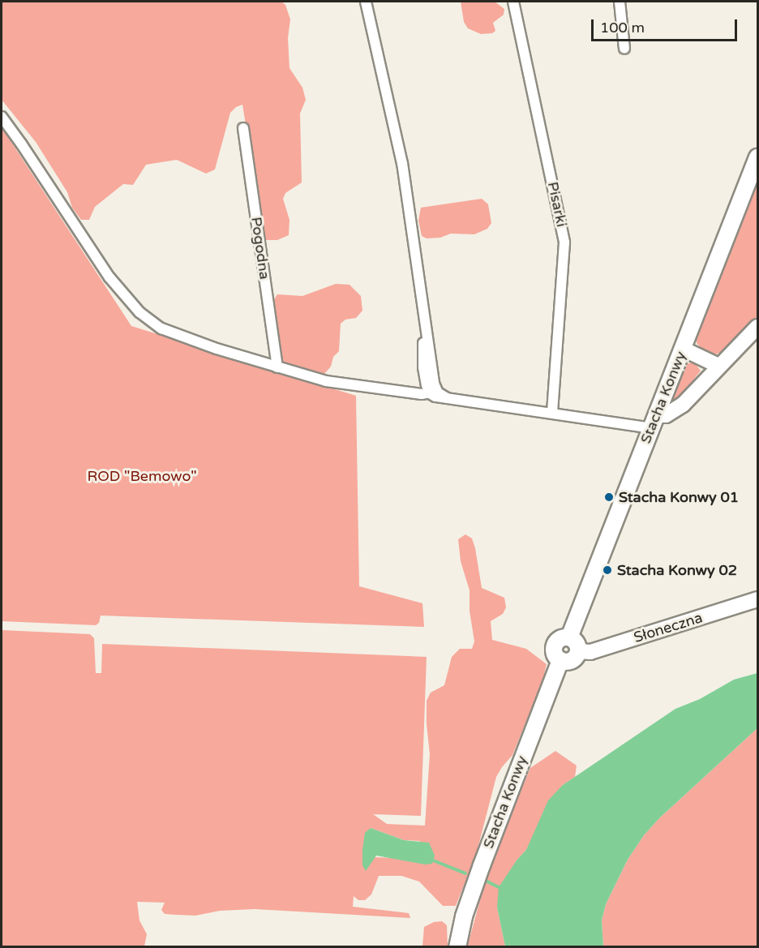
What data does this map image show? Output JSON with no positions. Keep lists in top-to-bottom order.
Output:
{
  "streets": {
    "main road": ["Stacha Konwy"],
    "street": ["Pisarki", "Pogodna", "Słoneczna"]
  },
  "crossings": [
    ["Stacha Konwy", "Słoneczna"]
  ],
  "parks": ["ROD \"Bemowo\""],
  "places": ["Stacha Konwy 01", "Stacha Konwy 02"],
  "scale_bar": "100 m"
}
